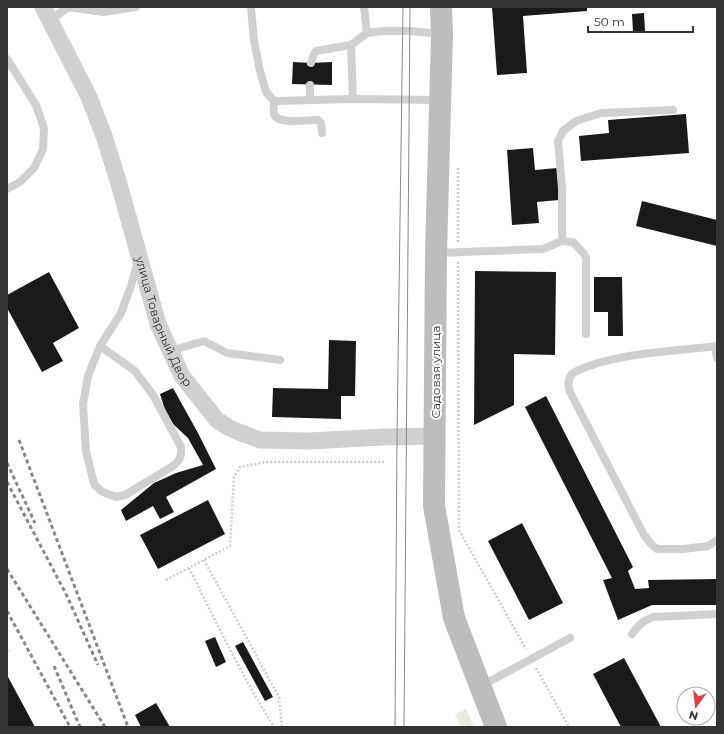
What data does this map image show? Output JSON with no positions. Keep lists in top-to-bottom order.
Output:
{
  "streets": {
    "main road": ["Садовая улица"],
    "street": ["улица Товарный Двор"]
  },
  "crossings": [
    ["улица Товарный Двор", "Садовая улица"]
  ],
  "scale_bar": "50 m",
  "north": "bottom"
}
